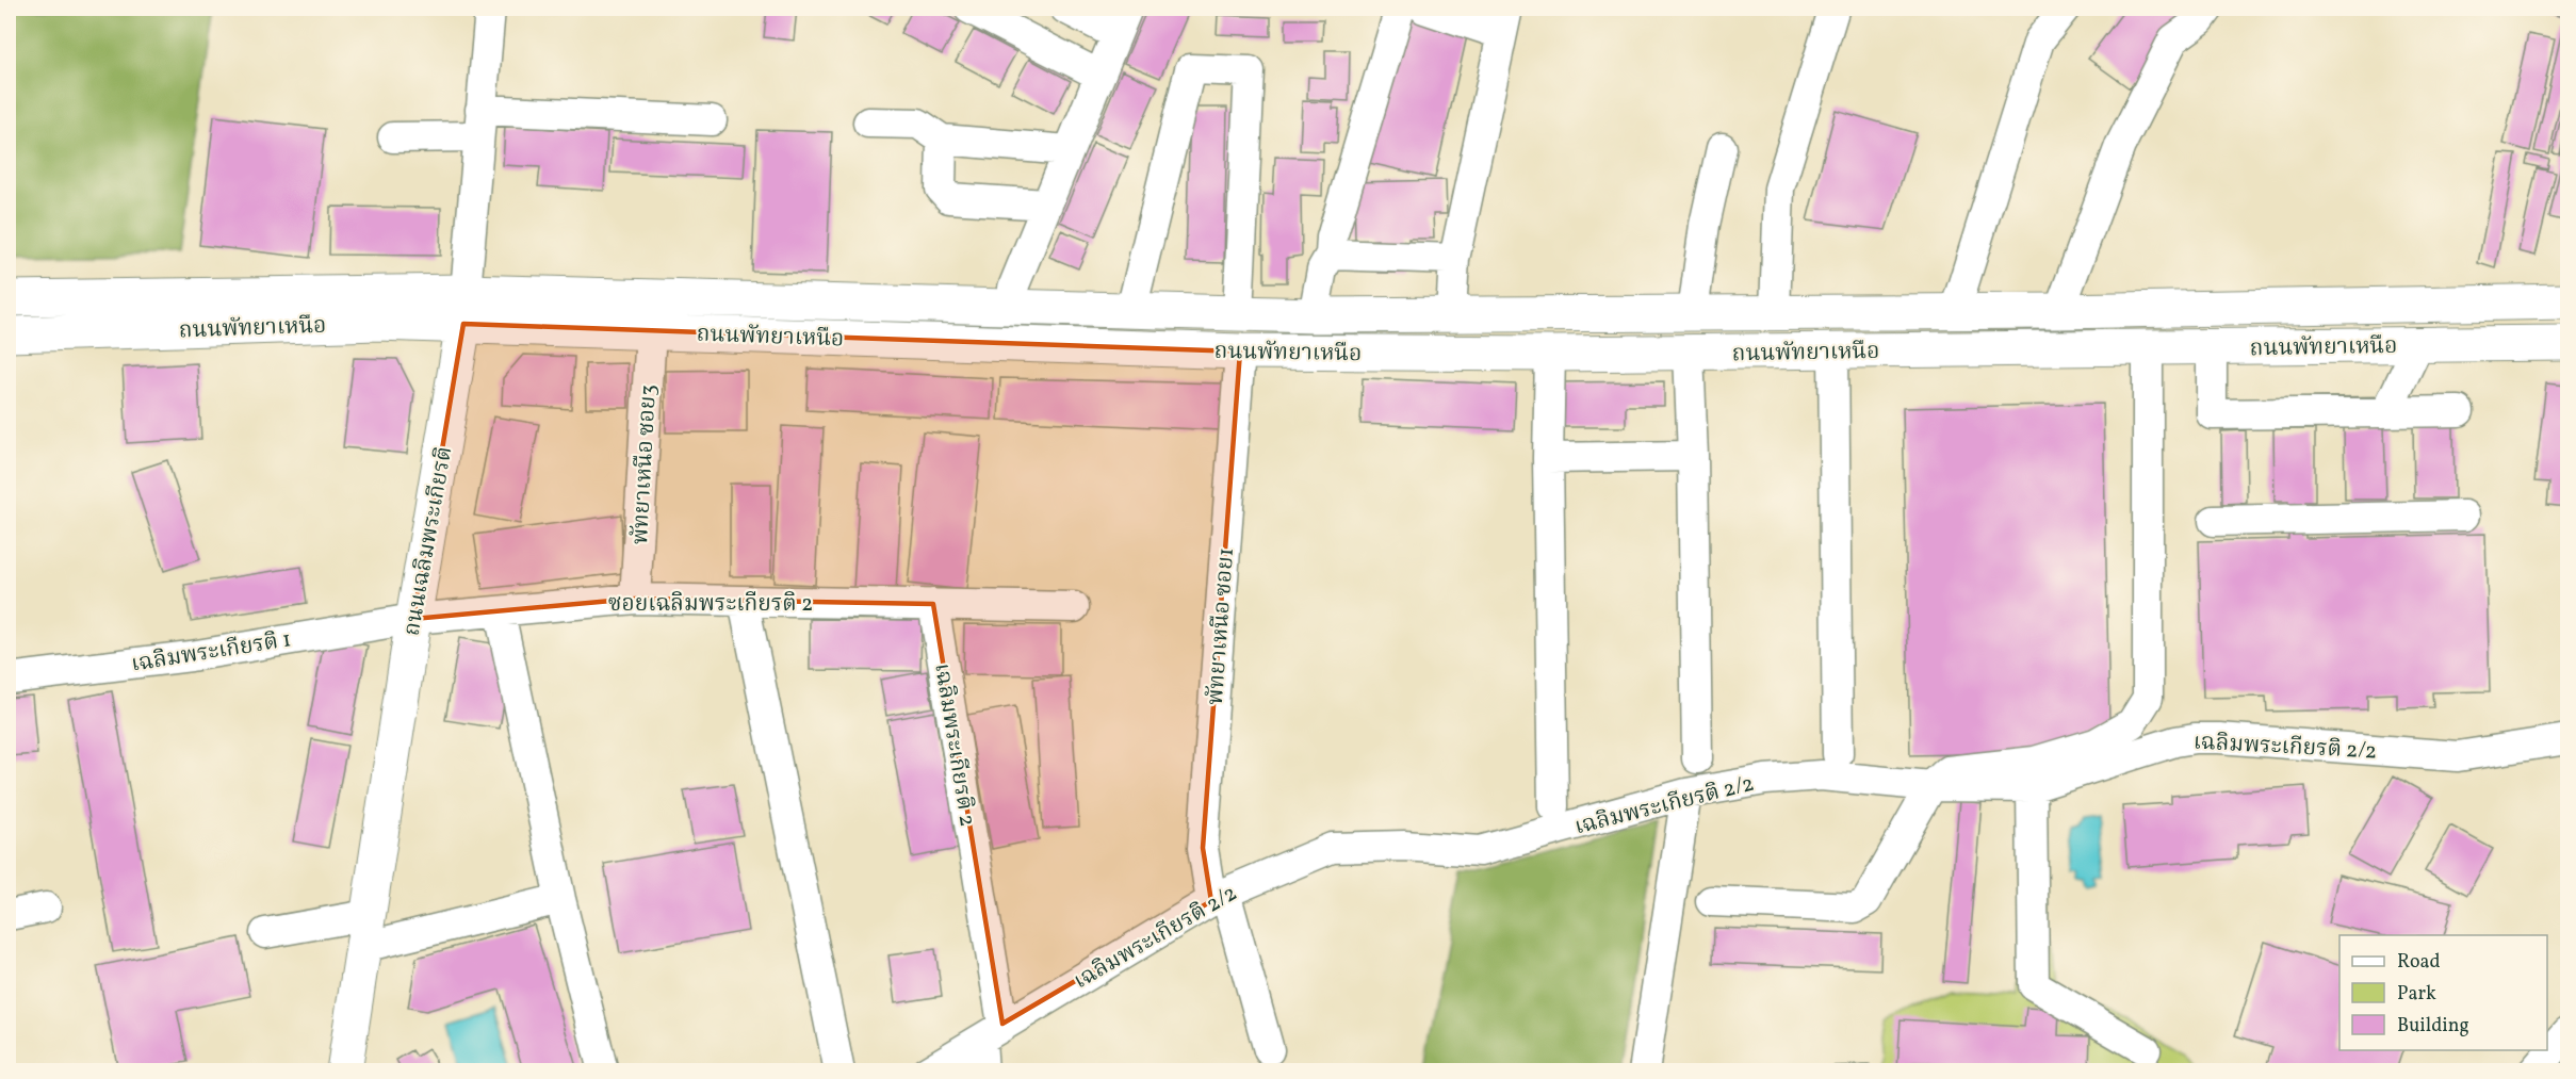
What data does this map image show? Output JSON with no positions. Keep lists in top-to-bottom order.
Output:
{
  "streets": {
    "main road": ["ถนนพัทยาเหนือ", "ถนนเฉลิมพระเกียรติ"],
    "street": [
      "พัทยาเหนือ ซอย3",
      "ซอยเฉลิมพระเกียรติ 2",
      "พัทยาเหนือ ซอย1",
      "เฉลิมพระเกียรติ 1",
      "เฉลิมพระเกียรติ 2",
      "เฉลิมพระเกียรติ 2/2"
    ]
  },
  "crossings": [
    ["ถนนพัทยาเหนือ", "พัทยาเหนือ ซอย3"],
    ["ถนนพัทยาเหนือ", "ถนนเฉลิมพระเกียรติ"],
    ["ถนนพัทยาเหนือ", "พัทยาเหนือ ซอย1"],
    ["พัทยาเหนือ ซอย3", "ซอยเฉลิมพระเกียรติ 2"],
    ["ถนนเฉลิมพระเกียรติ", "ซอยเฉลิมพระเกียรติ 2"],
    ["ถนนเฉลิมพระเกียรติ", "เฉลิมพระเกียรติ 1"],
    ["ซอยเฉลิมพระเกียรติ 2", "เฉลิมพระเกียรติ 1"],
    ["ซอยเฉลิมพระเกียรติ 2", "เฉลิมพระเกียรติ 2"],
    ["พัทยาเหนือ ซอย1", "เฉลิมพระเกียรติ 2/2"],
    ["เฉลิมพระเกียรติ 2", "เฉลิมพระเกียรติ 2/2"]
  ],
  "legend": ["Road", "Park", "Building"]
}
